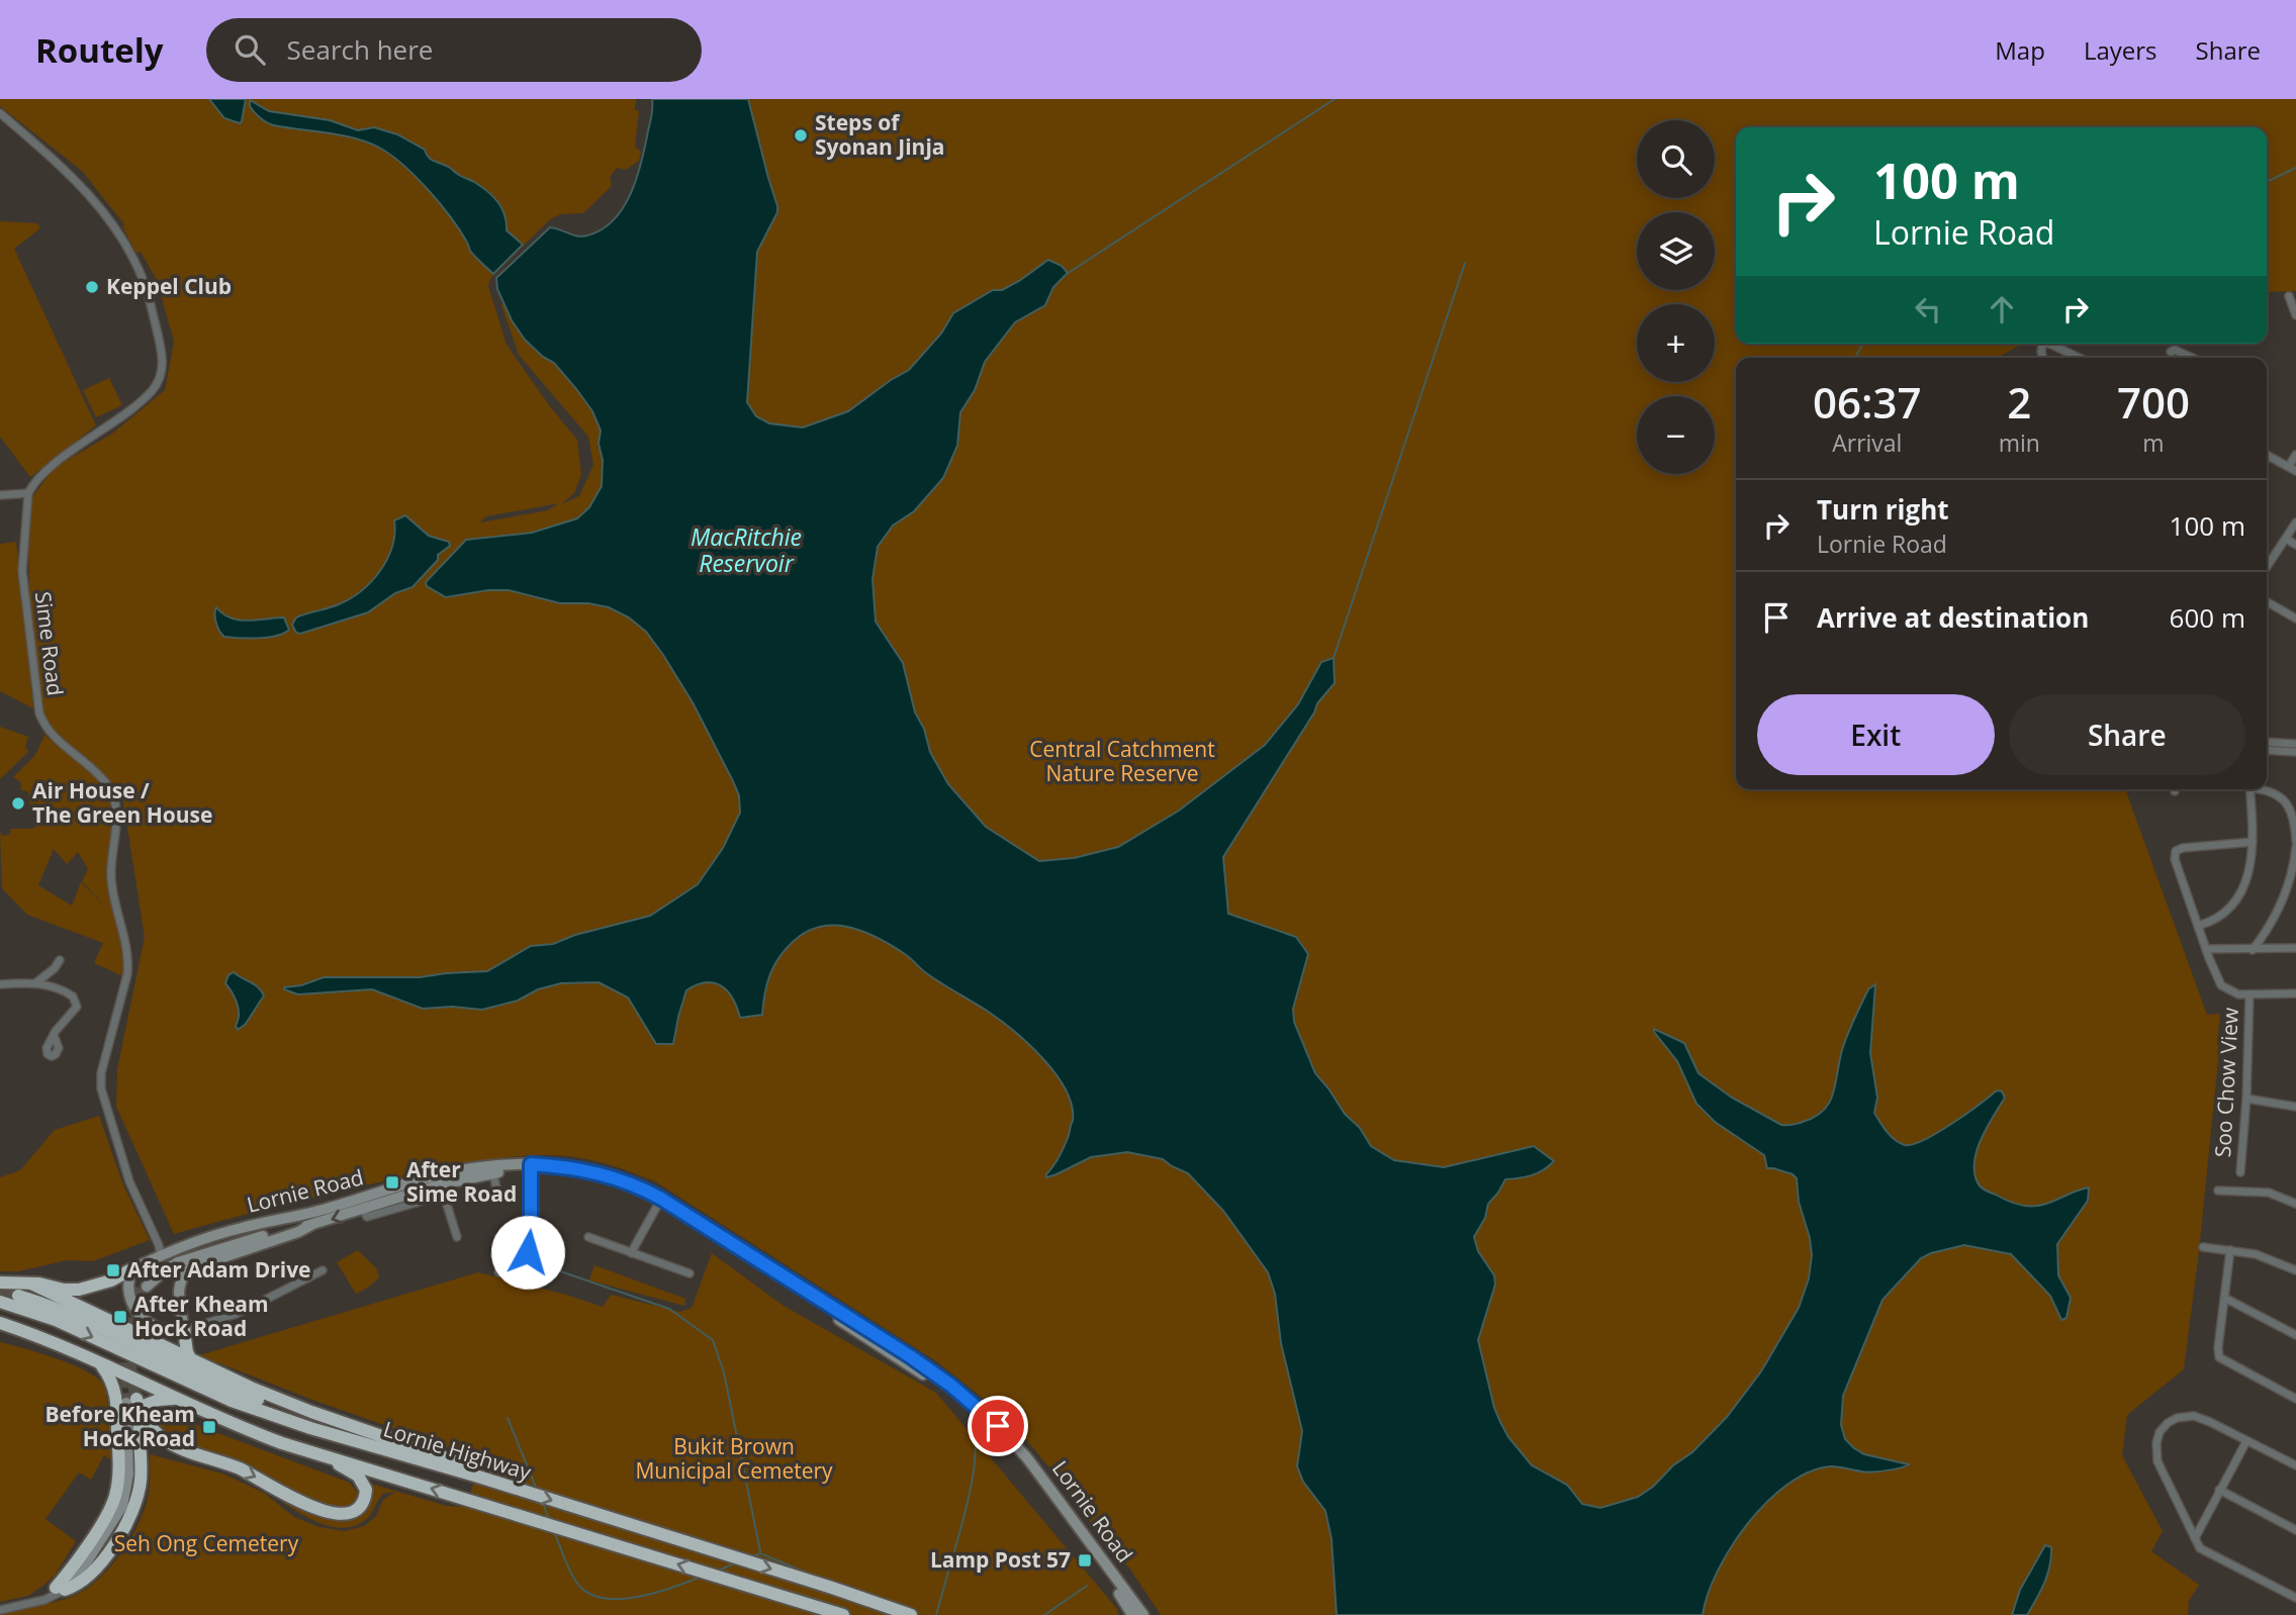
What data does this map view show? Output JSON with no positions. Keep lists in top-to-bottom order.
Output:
{
  "streets": {
    "highway": ["Lornie Highway"],
    "street": ["Sime Road", "Soo Chow View", "Lornie Road"]
  },
  "crossings": [
    ["Sime Road", "Lornie Road"]
  ],
  "water": ["MacRitchie Reservoir"],
  "parks": ["Central Catchment Nature Reserve", "Bukit Brown Municipal Cemetery", "Seh Ong Cemetery"],
  "places": {
    "other": ["Steps of Syonan Jinja", "Keppel Club", "Air House / The Green House"],
    "transit": [
      "After Sime Road",
      "After Adam Drive",
      "After Kheam Hock Road",
      "Before Kheam Hock Road",
      "Lamp Post 57"
    ]
  },
  "page": {
    "header": "Routely",
    "search": "Search here",
    "nav": ["Map", "Layers", "Share"],
    "map_buttons": ["+", "−"],
    "turn": ["100 m", "Lornie Road"],
    "eta": [
      "06:37",
      "Arrival",
      "2",
      "min",
      "700",
      "m"
    ],
    "list": [
      {
        "name": "Turn right",
        "note": "Lornie Road",
        "value": "100 m"
      },
      {
        "name": "Arrive at destination",
        "value": "600 m"
      }
    ],
    "buttons": ["Exit", "Share"]
  }
}
